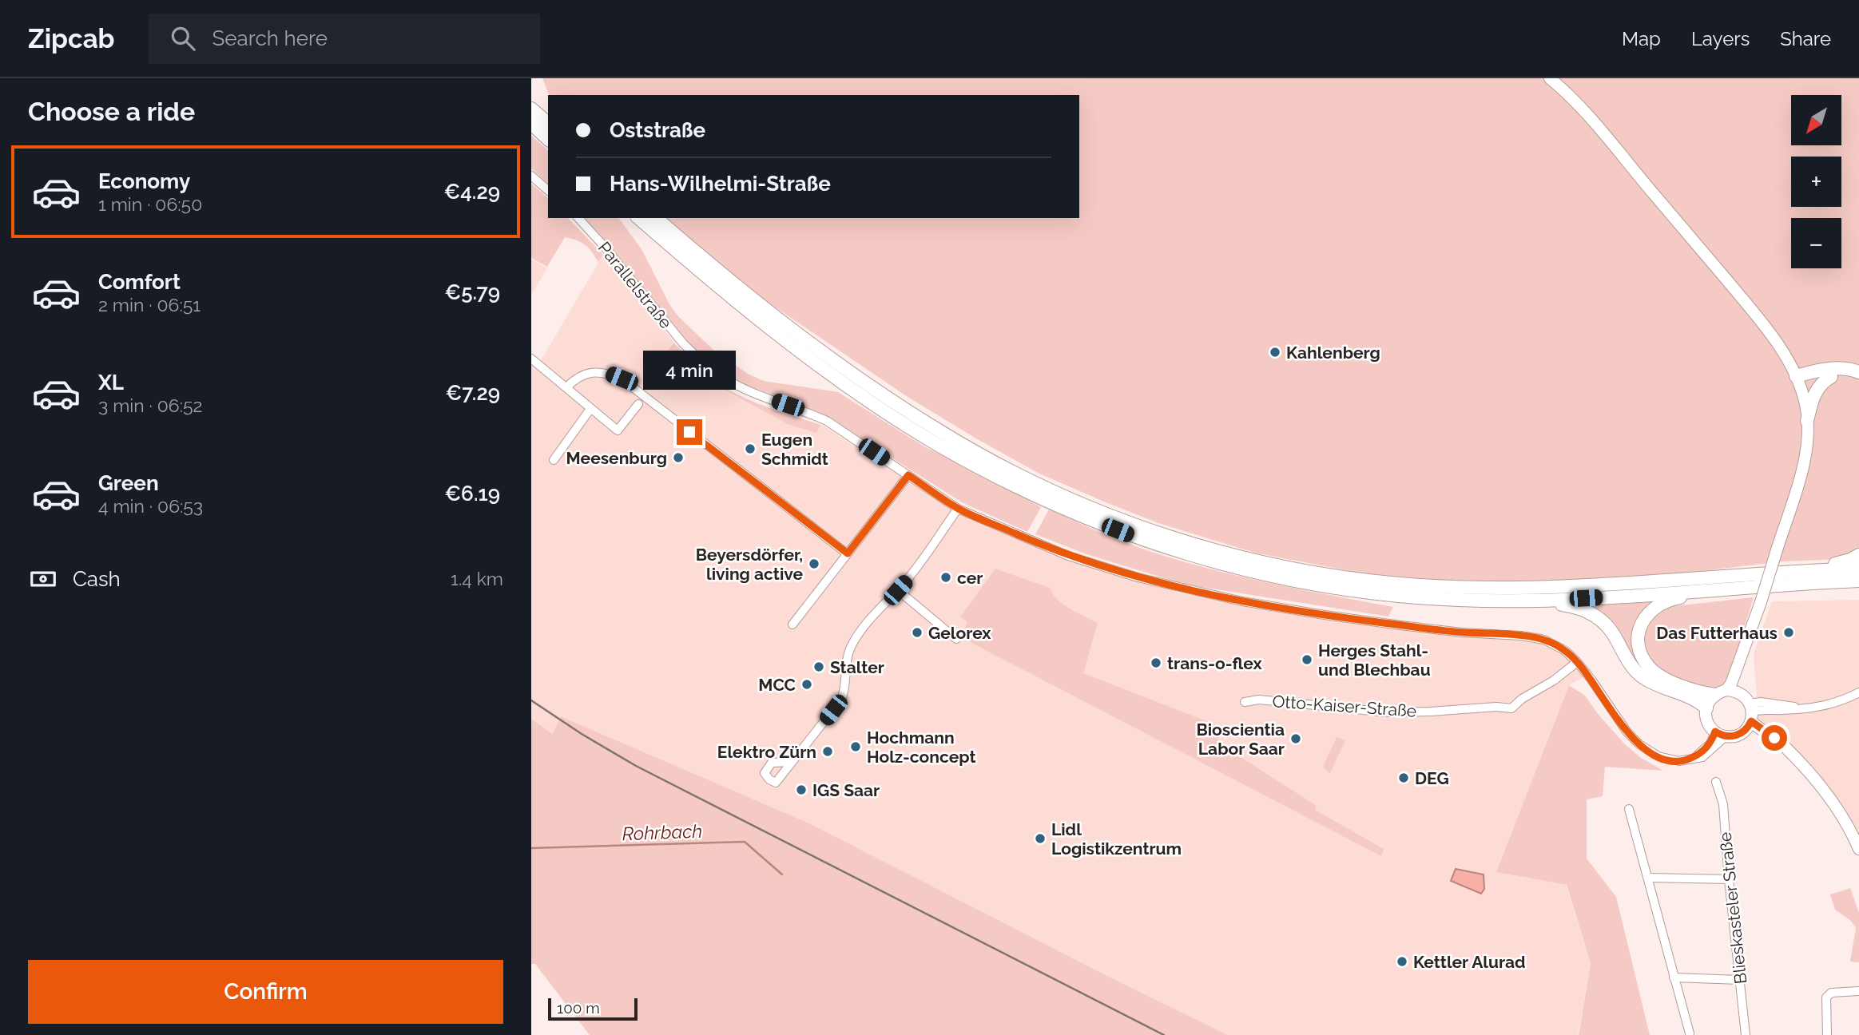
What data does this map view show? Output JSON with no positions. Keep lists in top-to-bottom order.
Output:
{
  "streets": {
    "street": ["Parallelstraße", "Otto-Kaiser-Straße", "Blieskasteler Straße"]
  },
  "crossings": [
    ["Parallelstraße", "Otto-Kaiser-Straße"]
  ],
  "water": ["Rohrbach"],
  "places": [
    "Kahlenberg",
    "Eugen Schmidt",
    "Meesenburg",
    "Beyersdörfer, living active",
    "cer",
    "Gelorex",
    "Das Futterhaus",
    "Herges Stahl- und Blechbau",
    "trans-o-flex",
    "Stalter",
    "MCC",
    "Bioscientia Labor Saar",
    "Hochmann Holz-concept",
    "Elektro Zürn",
    "DEG",
    "IGS Saar",
    "Lidl Logistikzentrum",
    "Kettler Alurad"
  ],
  "scale_bar": "100 m",
  "north": "bottom left",
  "page": {
    "header": "Zipcab",
    "search": "Search here",
    "nav": ["Map", "Layers", "Share"],
    "heading": "Choose a ride",
    "map_buttons": ["+", "−"],
    "banner": ["Oststraße", "Hans-Wilhelmi-Straße"],
    "list": [
      {
        "name": "Economy",
        "note": "1 min · 06:50",
        "value": "€4.29"
      },
      {
        "name": "Comfort",
        "note": "2 min · 06:51",
        "value": "€5.79"
      },
      {
        "name": "XL",
        "note": "3 min · 06:52",
        "value": "€7.29"
      },
      {
        "name": "Green",
        "note": "4 min · 06:53",
        "value": "€6.19"
      }
    ],
    "bubble": "4 min",
    "pay": ["Cash", "1.4 km"],
    "buttons": "Confirm",
    "scale": "100 m"
  }
}
